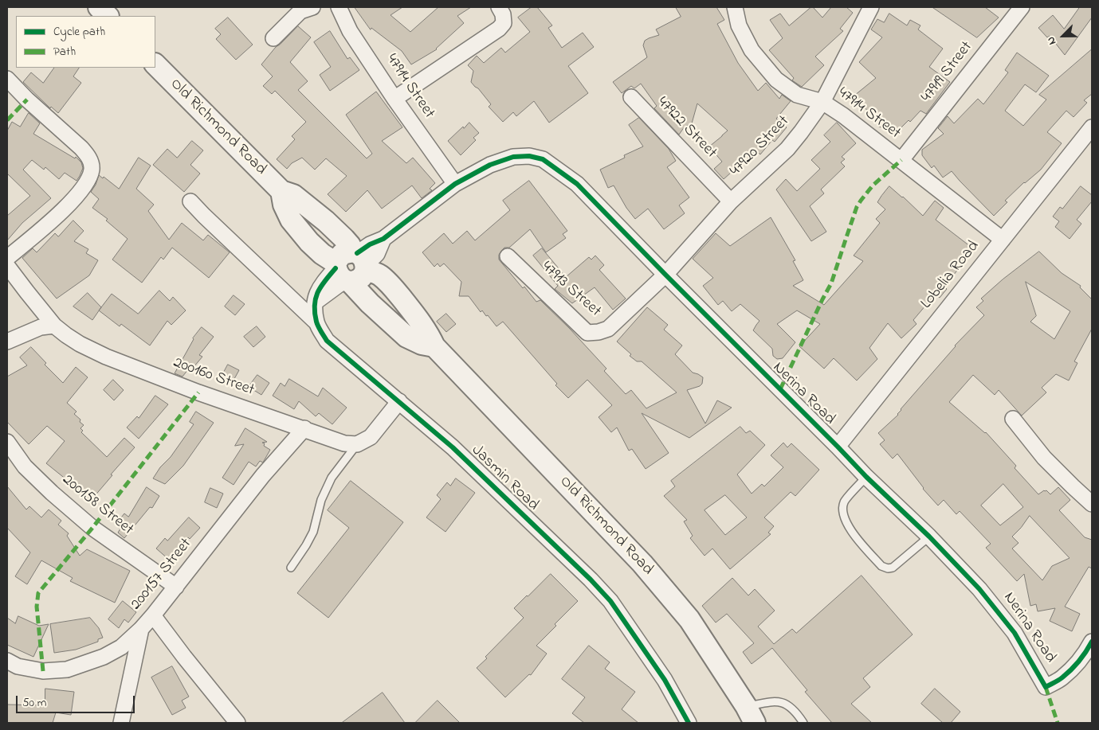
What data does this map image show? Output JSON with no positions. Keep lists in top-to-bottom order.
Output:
{
  "streets": {
    "street": [
      "47919 Street",
      "47914 Street",
      "Old Richmond Road",
      "47922 Street",
      "47920 Street",
      "Lobelia Road",
      "47913 Street",
      "200160 Street",
      "Nerina Road",
      "Jasmin Road",
      "200158 Street",
      "200157 Street"
    ]
  },
  "crossings": [
    ["47919 Street", "47914 Street"],
    ["47914 Street", "47920 Street"],
    ["47914 Street", "Lobelia Road"],
    ["47914 Street", "Jasmin Road"],
    ["Old Richmond Road", "Jasmin Road"],
    ["47922 Street", "47920 Street"],
    ["47920 Street", "47913 Street"],
    ["47920 Street", "Nerina Road"],
    ["Lobelia Road", "Nerina Road"],
    ["47913 Street", "Nerina Road"],
    ["200160 Street", "200157 Street"],
    ["Nerina Road", "Jasmin Road"],
    ["200158 Street", "200157 Street"]
  ],
  "legend": ["Cycle path", "Path"],
  "scale_bar": "50 m",
  "north": "bottom left"
}
